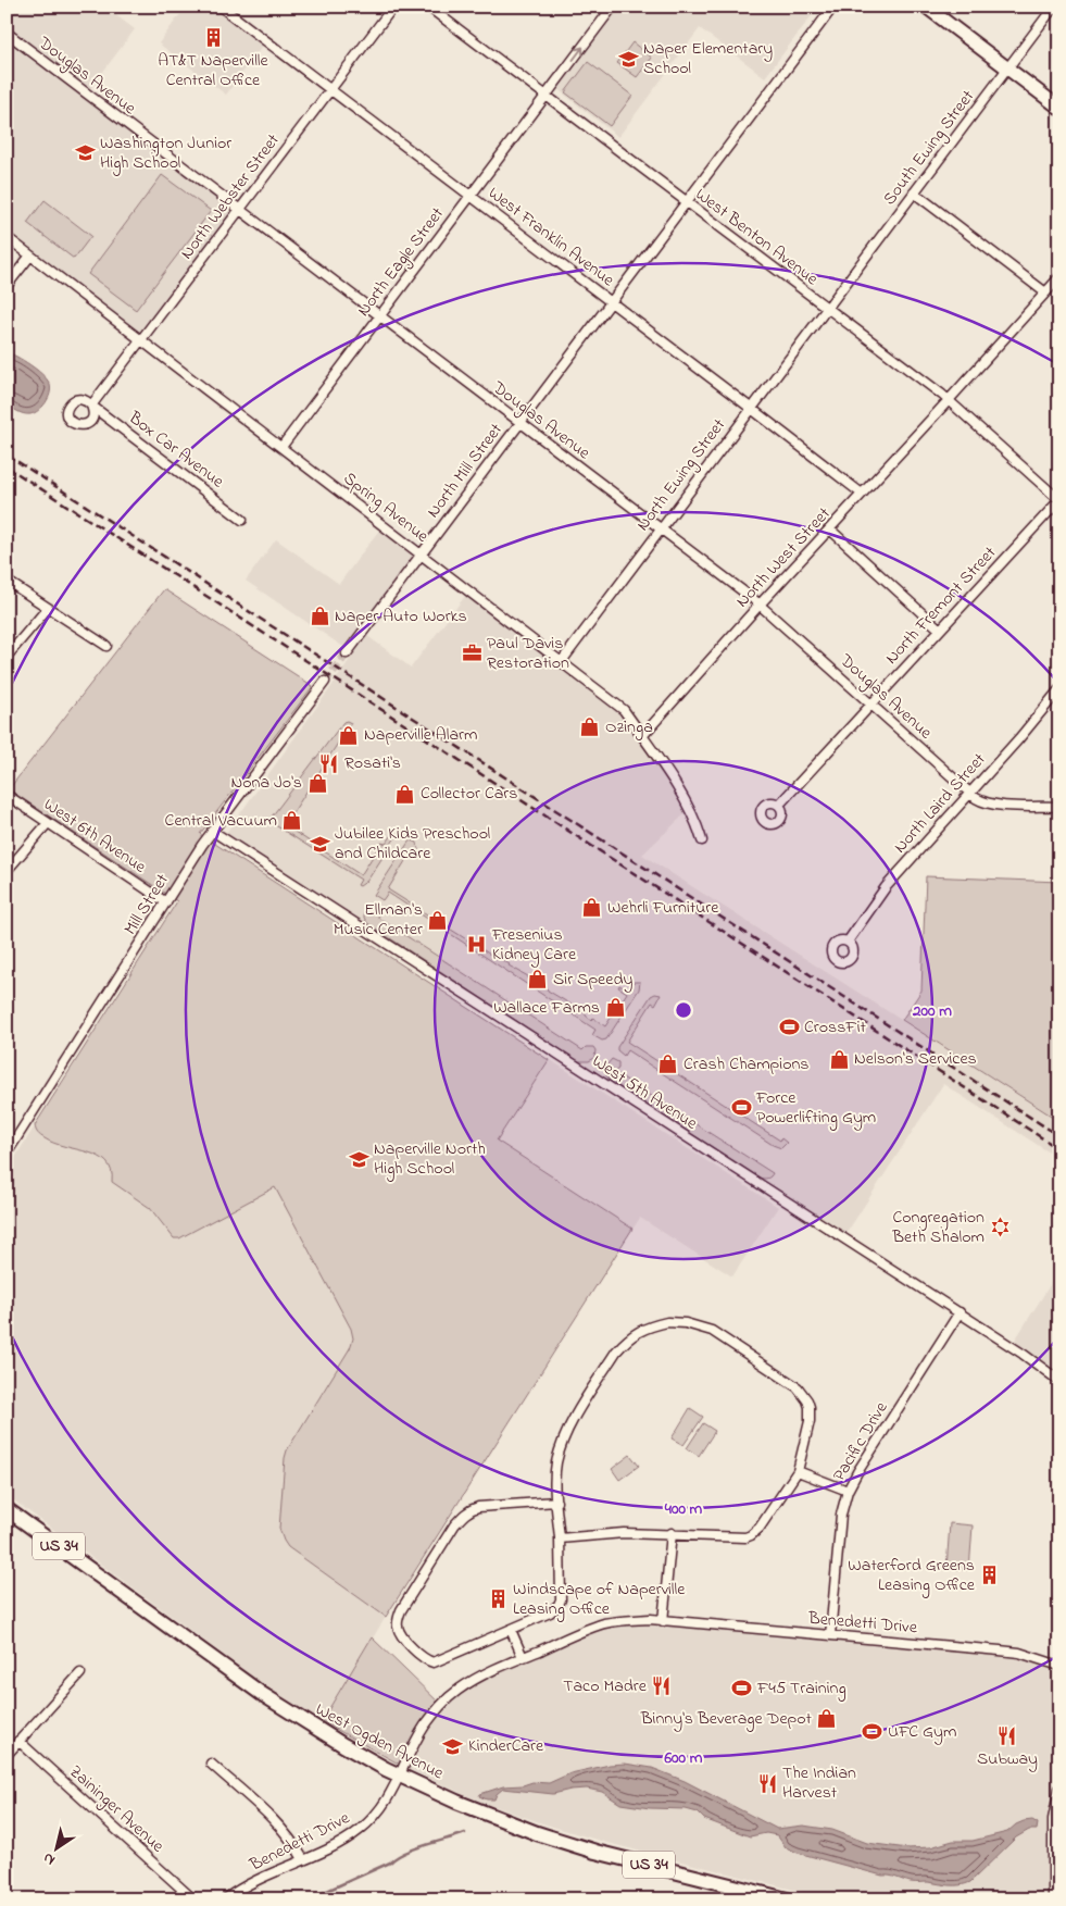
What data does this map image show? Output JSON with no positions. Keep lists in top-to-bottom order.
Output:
{
  "streets": {
    "main road": ["US 34", "West Ogden Avenue"],
    "street": [
      "Douglas Avenue",
      "South Ewing Street",
      "North Webster Street",
      "West Franklin Avenue",
      "West Benton Avenue",
      "North Eagle Street",
      "Box Car Avenue",
      "North Mill Street",
      "North Ewing Street",
      "Spring Avenue",
      "North West Street",
      "North Fremont Street",
      "North Laird Street",
      "West 6th Avenue",
      "Mill Street",
      "West 5th Avenue",
      "Pacific Drive",
      "Benedetti Drive",
      "Zaininger Avenue"
    ]
  },
  "crossings": [
    ["Douglas Avenue", "North Webster Street"],
    ["Douglas Avenue", "North Eagle Street"],
    ["Douglas Avenue", "North Mill Street"],
    ["Douglas Avenue", "North Ewing Street"],
    ["Douglas Avenue", "North West Street"],
    ["Douglas Avenue", "North Fremont Street"],
    ["Douglas Avenue", "North Laird Street"],
    ["South Ewing Street", "West Benton Avenue"],
    ["South Ewing Street", "North Ewing Street"],
    ["North Webster Street", "West Franklin Avenue"],
    ["North Webster Street", "Box Car Avenue"],
    ["North Webster Street", "Spring Avenue"],
    ["West Franklin Avenue", "North Eagle Street"],
    ["West Franklin Avenue", "North Mill Street"],
    ["West Franklin Avenue", "North Ewing Street"],
    ["West Franklin Avenue", "North West Street"],
    ["West Benton Avenue", "North Eagle Street"],
    ["West Benton Avenue", "North Mill Street"],
    ["West Benton Avenue", "North Ewing Street"],
    ["West Benton Avenue", "North West Street"],
    ["West Benton Avenue", "North Fremont Street"],
    ["North Eagle Street", "Spring Avenue"],
    ["North Mill Street", "Spring Avenue"],
    ["North Ewing Street", "Spring Avenue"],
    ["Spring Avenue", "North West Street"],
    ["West 6th Avenue", "Mill Street"],
    ["Mill Street", "West 5th Avenue"],
    ["West 5th Avenue", "Pacific Drive"],
    ["Pacific Drive", "Benedetti Drive"],
    ["Benedetti Drive", "West Ogden Avenue"]
  ],
  "places": {
    "building": ["AT&T Naperville Central Office", "Waterford Greens Leasing Office", "Windscape of Naperville Leasing Office"],
    "school or university": [
      "Naper Elementary School",
      "Washington Junior High School",
      "Jubilee Kids Preschool and Childcare",
      "Naperville North High School",
      "KinderCare"
    ],
    "shop": [
      "Naper Auto Works",
      "Ozinga",
      "Naperville Alarm",
      "Nona Jo's",
      "Collector Cars",
      "Central Vacuum",
      "Wehrli Furniture",
      "Ellman's Music Center",
      "Sir Speedy",
      "Wallace Farms",
      "Nelson's Services",
      "Crash Champions",
      "Binny's Beverage Depot"
    ],
    "office": ["Paul Davis Restoration"],
    "restaurant": [
      "Rosati's",
      "Taco Madre",
      "Subway",
      "The Indian Harvest"
    ],
    "hospital": ["Fresenius Kidney Care"],
    "sports": [
      "CrossFit",
      "Force Powerlifting Gym",
      "F45 Training",
      "UFC Gym"
    ],
    "synagogue": ["Congregation Beth Shalom"]
  },
  "north": "bottom left",
  "rings": ["200 m", "400 m", "600 m"]
}
